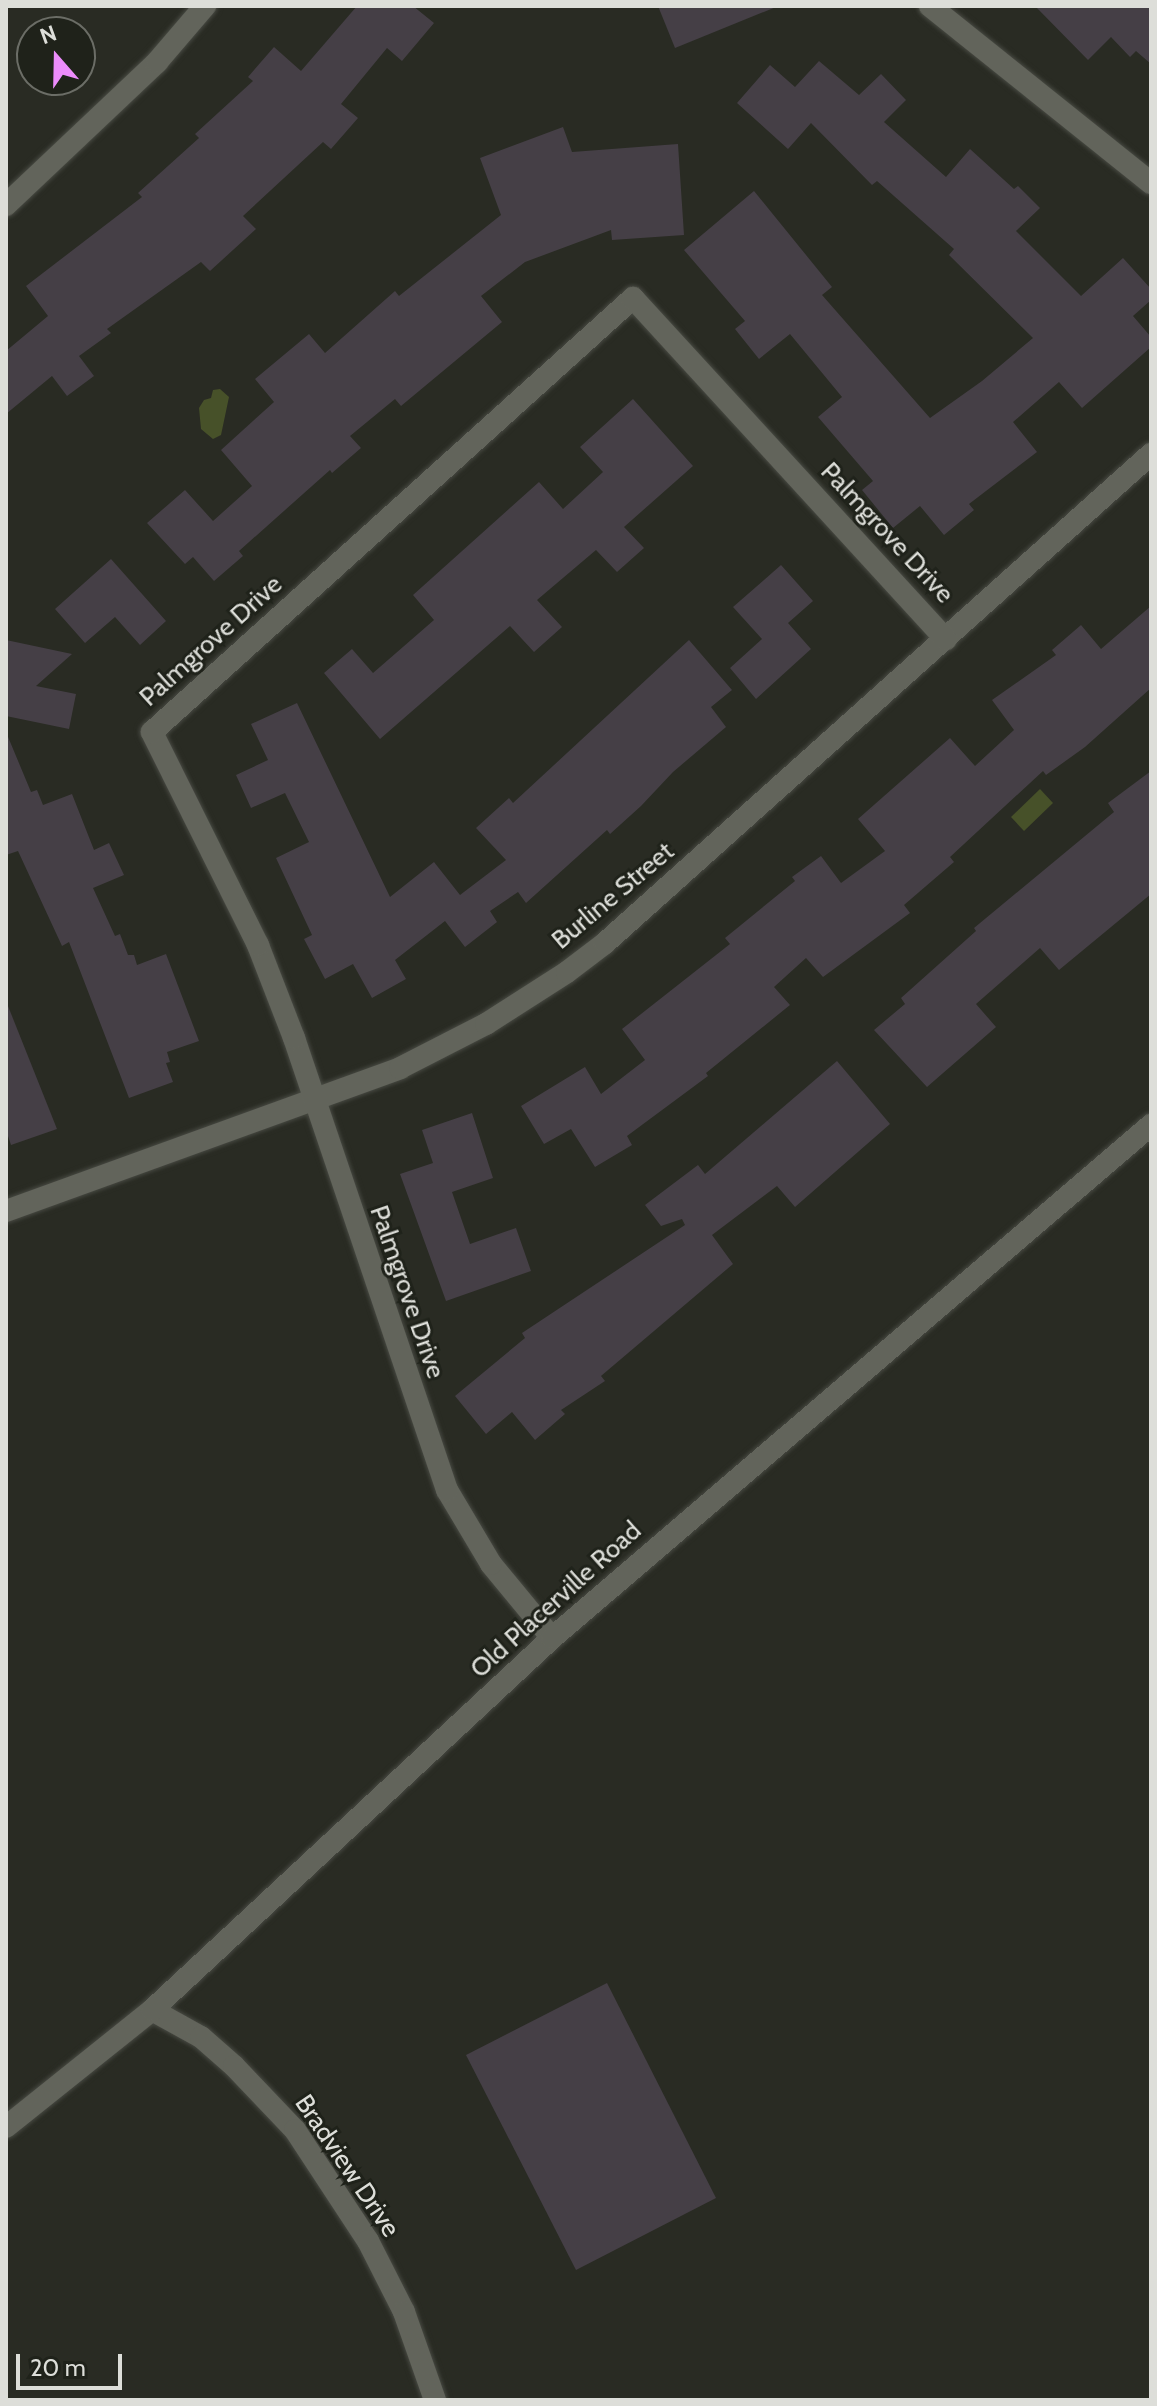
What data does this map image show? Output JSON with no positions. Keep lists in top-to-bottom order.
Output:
{
  "streets": {
    "street": [
      "Palmgrove Drive",
      "Burline Street",
      "Old Placerville Road",
      "Bradview Drive"
    ]
  },
  "crossings": [
    ["Palmgrove Drive", "Burline Street"],
    ["Palmgrove Drive", "Old Placerville Road"],
    ["Old Placerville Road", "Bradview Drive"]
  ],
  "scale_bar": "20 m",
  "north": "top"
}
